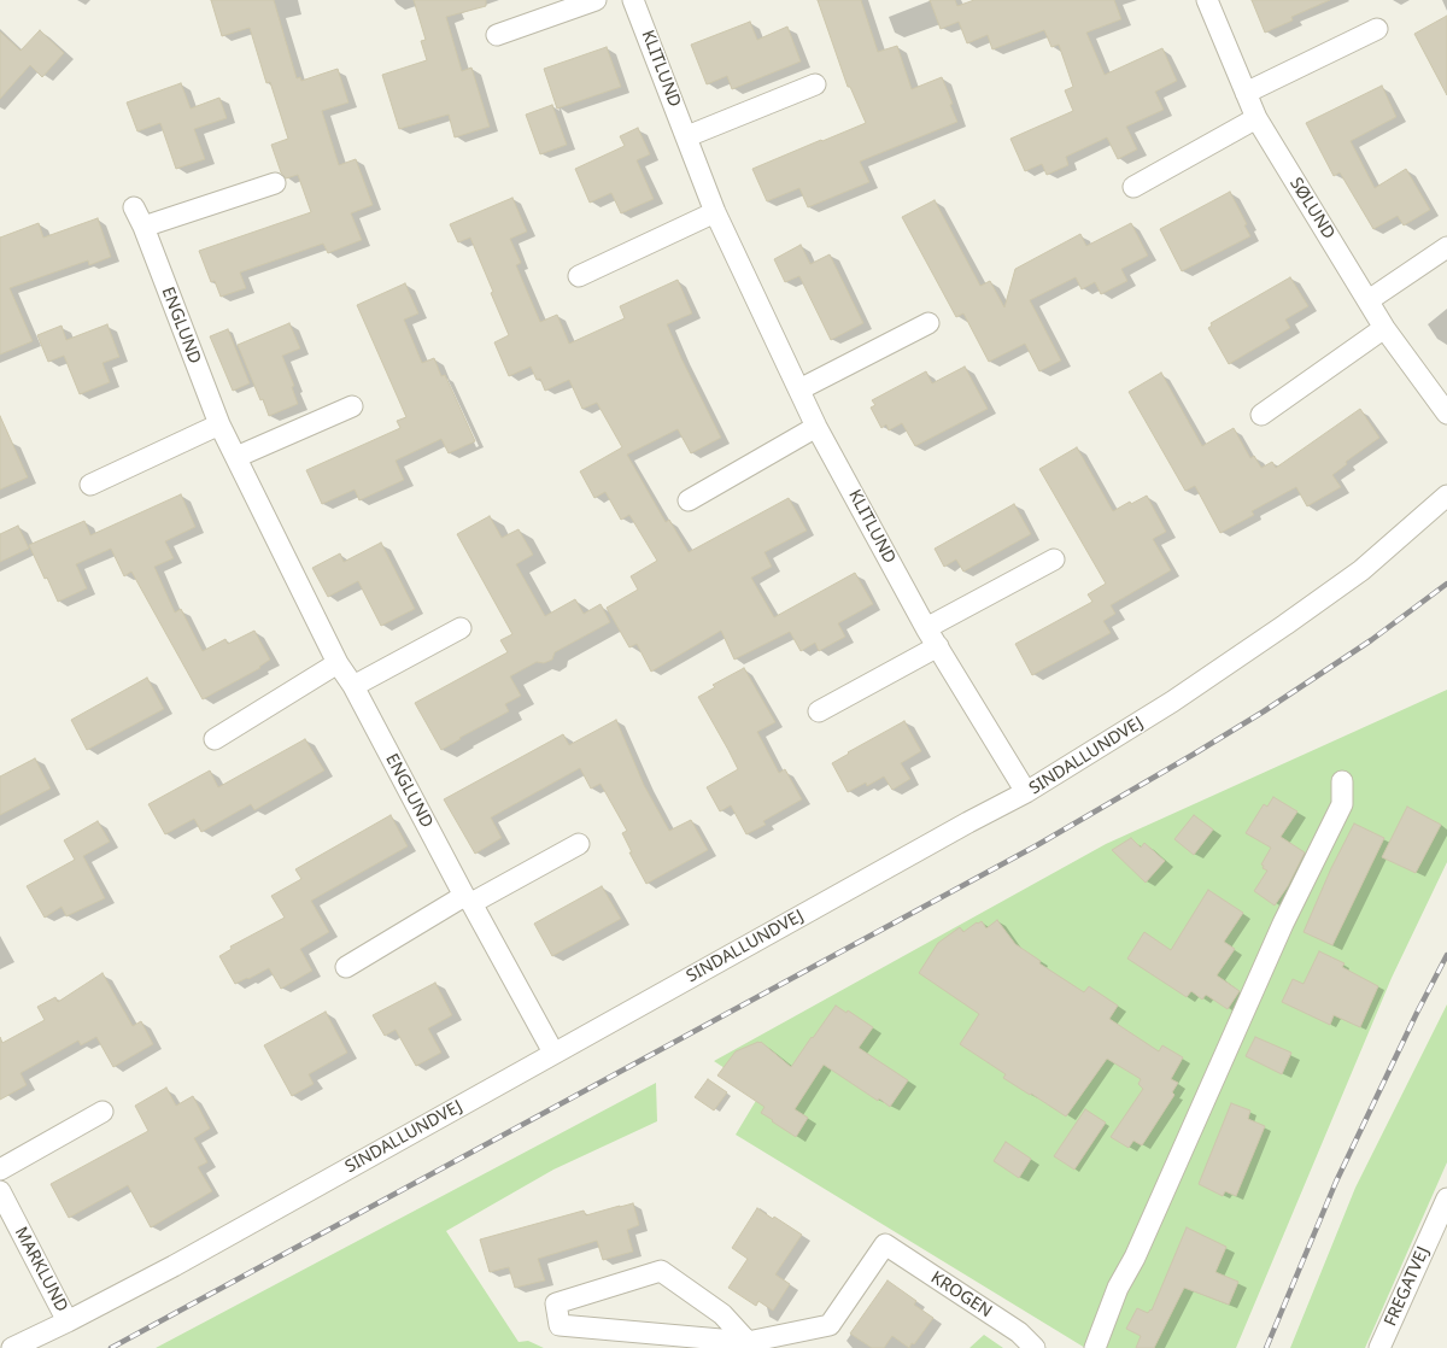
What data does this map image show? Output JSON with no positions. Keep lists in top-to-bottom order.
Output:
{
  "streets": {
    "street": [
      "KLITLUND",
      "SØLUND",
      "ENGLUND",
      "SINDALLUNDVEJ",
      "MARKLUND",
      "FREGATVEJ",
      "KROGEN"
    ]
  },
  "crossings": [
    ["KLITLUND", "SINDALLUNDVEJ"],
    ["ENGLUND", "SINDALLUNDVEJ"],
    ["SINDALLUNDVEJ", "MARKLUND"]
  ]
}
